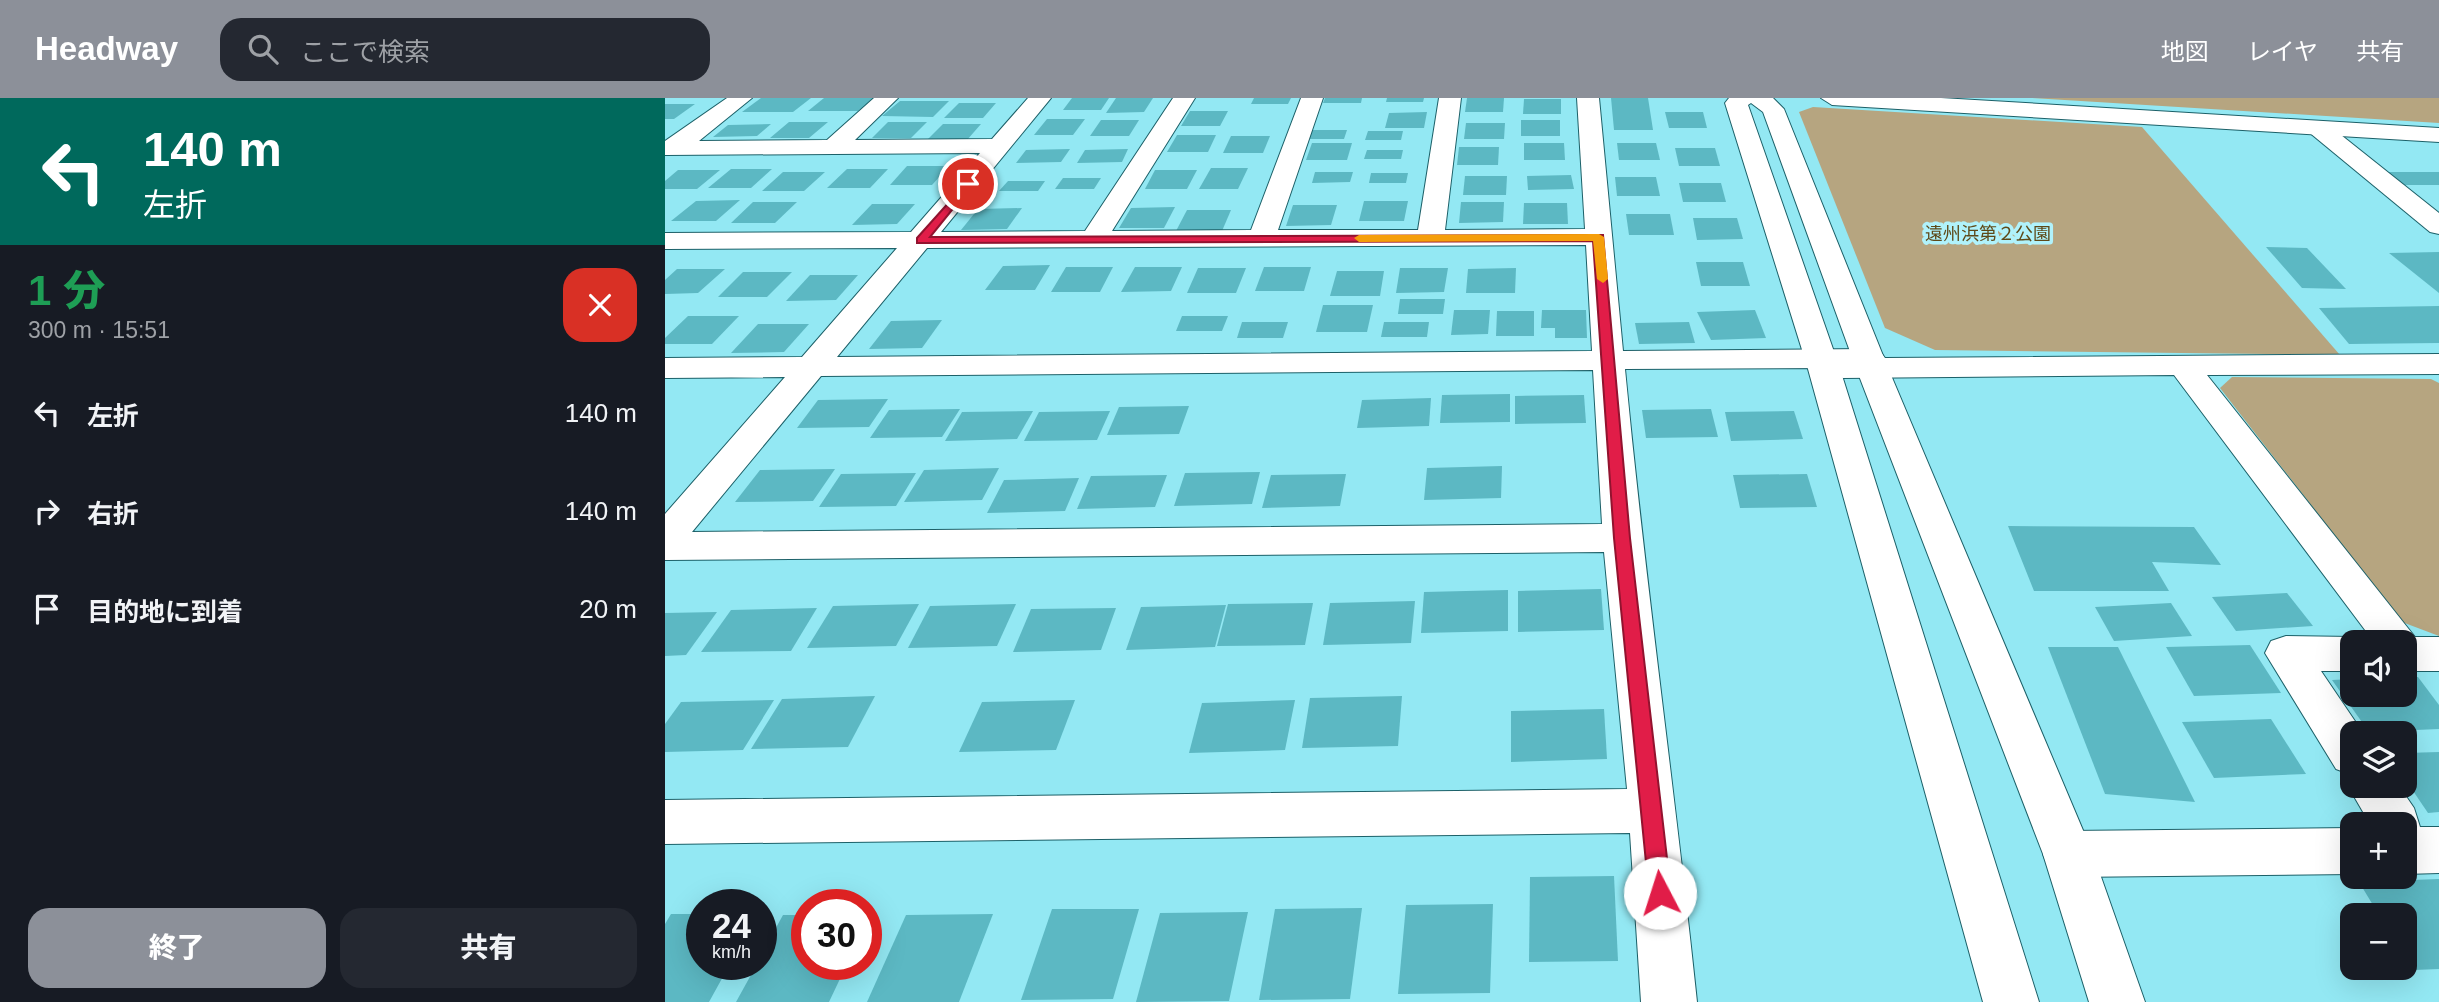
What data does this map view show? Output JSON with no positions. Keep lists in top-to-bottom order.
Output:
{
  "parks": ["遠州浜第２公園"],
  "page": {
    "header": "Headway",
    "search": "ここで検索",
    "nav": ["地図", "レイヤ", "共有"],
    "turn": ["140 m", "左折"],
    "heading": ["1 分", "300 m · 15:51"],
    "list": [
      {
        "name": "左折",
        "value": "140 m"
      },
      {
        "name": "右折",
        "value": "140 m"
      },
      {
        "name": "目的地に到着",
        "value": "20 m"
      }
    ],
    "map_buttons": ["+", "−"],
    "speed": "24 km/h",
    "limit": "30",
    "buttons": ["終了", "共有"]
  }
}
